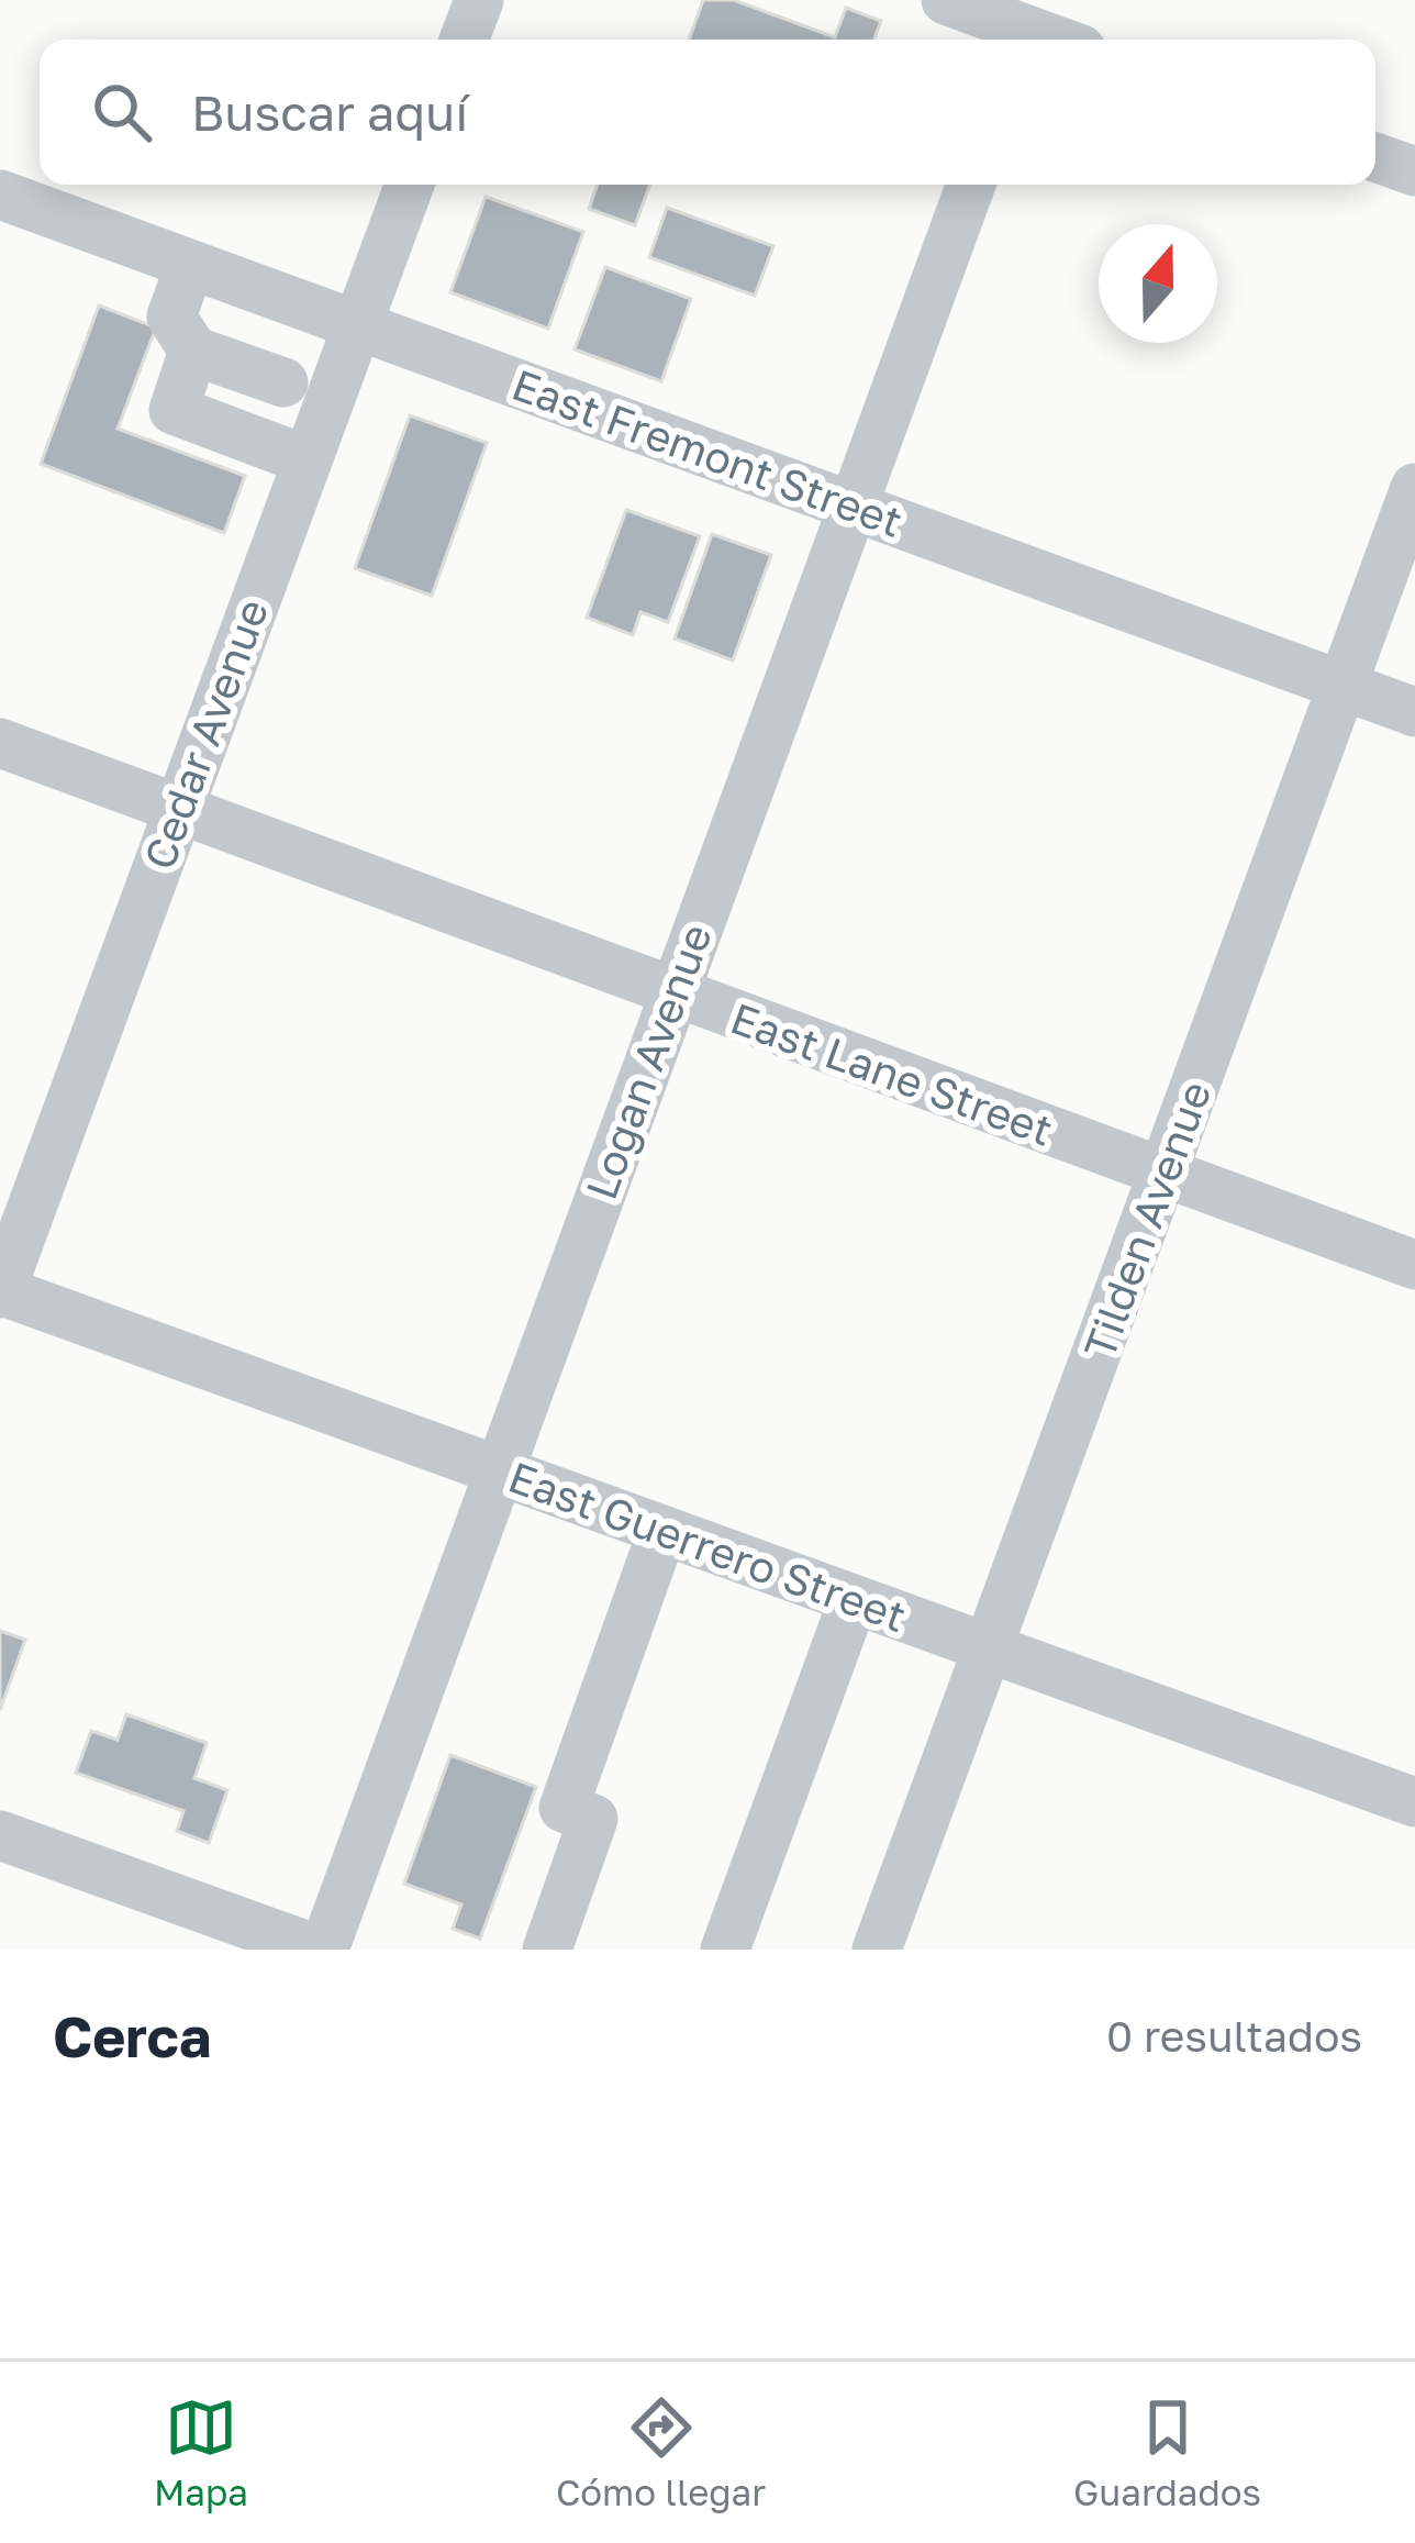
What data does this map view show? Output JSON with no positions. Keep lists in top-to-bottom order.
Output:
{
  "streets": {
    "street": [
      "East Fremont Street",
      "Cedar Avenue",
      "Logan Avenue",
      "East Lane Street",
      "Tilden Avenue",
      "East Guerrero Street"
    ]
  },
  "crossings": [
    ["East Fremont Street", "Cedar Avenue"],
    ["East Fremont Street", "Logan Avenue"],
    ["East Fremont Street", "Tilden Avenue"],
    ["Cedar Avenue", "East Lane Street"],
    ["Cedar Avenue", "East Guerrero Street"],
    ["Logan Avenue", "East Lane Street"],
    ["Logan Avenue", "East Guerrero Street"],
    ["East Lane Street", "Tilden Avenue"],
    ["Tilden Avenue", "East Guerrero Street"]
  ],
  "north": "top",
  "page": {
    "search": "Buscar aquí",
    "heading": ["Cerca", "0 resultados"],
    "nav": ["Mapa", "Cómo llegar", "Guardados"]
  }
}
